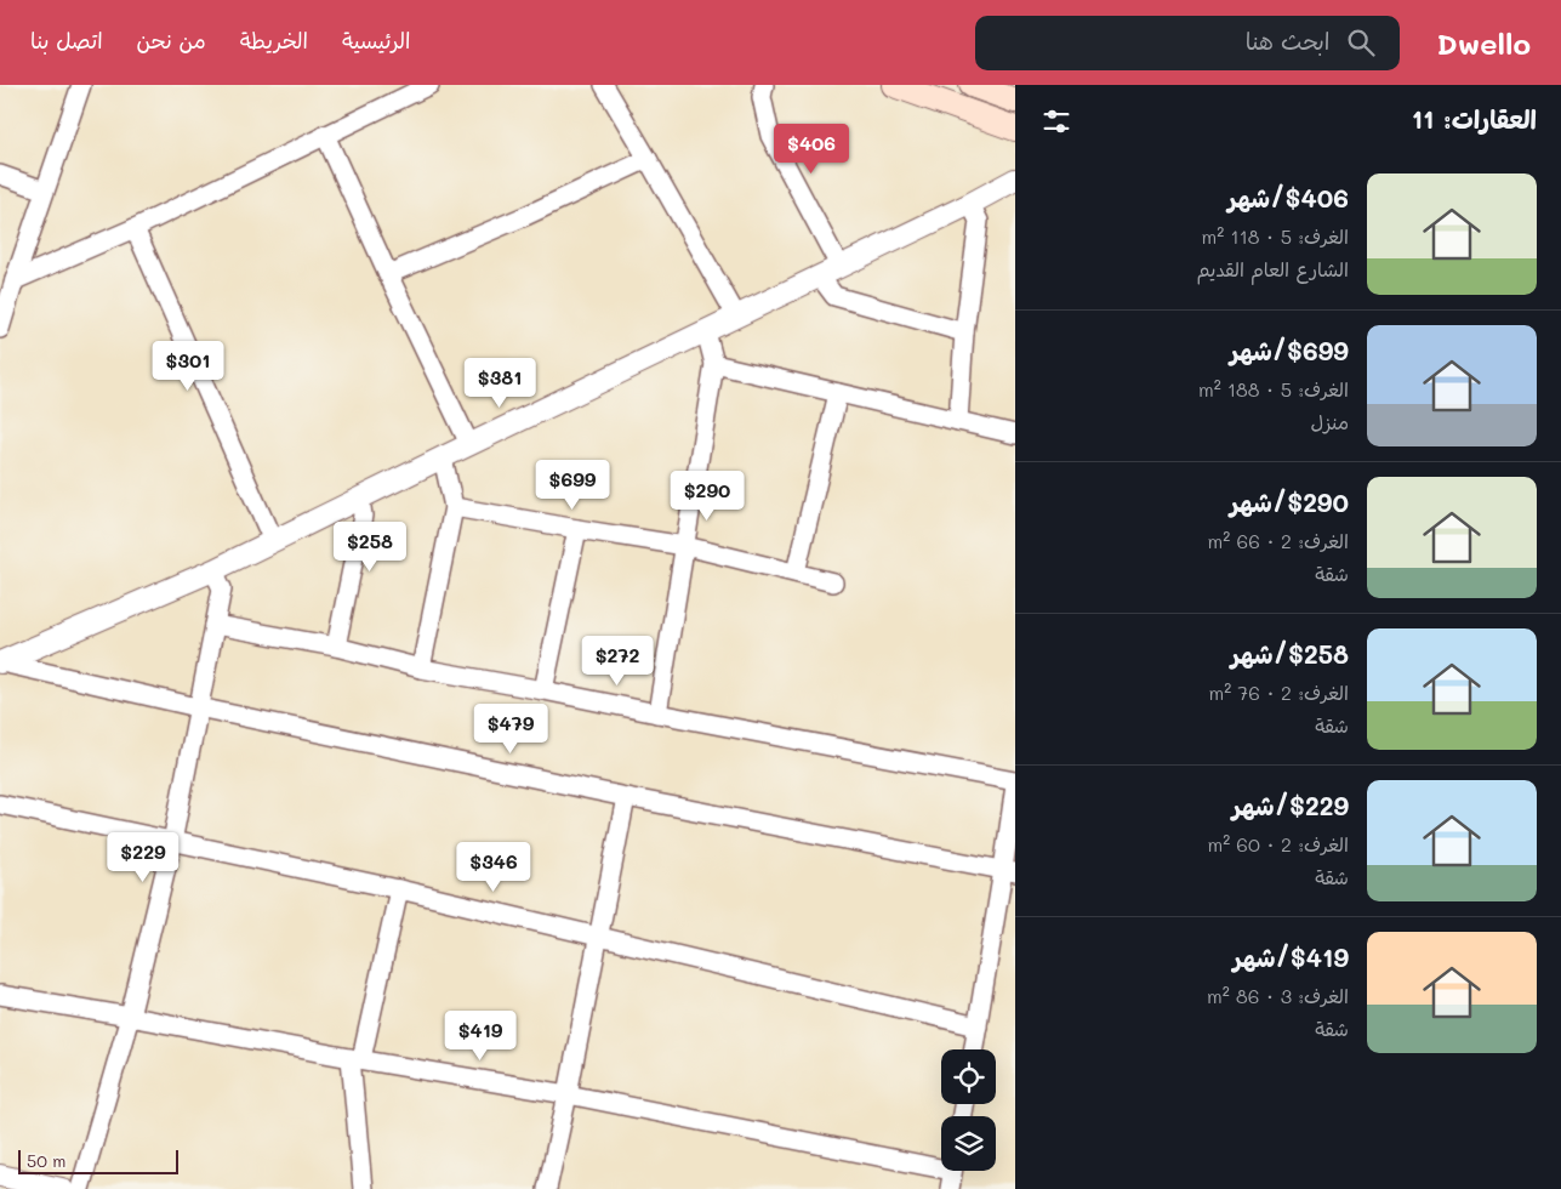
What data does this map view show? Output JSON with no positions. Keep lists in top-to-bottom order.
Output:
{
  "scale_bar": "50 m",
  "page": {
    "header": "Dwello",
    "search": "ابحث هنا",
    "nav": [
      "الرئيسية",
      "الخريطة",
      "من نحن",
      "اتصل بنا"
    ],
    "heading": "العقارات: 11",
    "price": [
      "$406",
      "$301",
      "$381",
      "$699",
      "$290",
      "$258",
      "$272",
      "$479",
      "$229",
      "$346",
      "$419"
    ],
    "list": [
      {
        "name": "$406/شهر",
        "note": "الغرف: 5 · 118 m² · الشارع العام القديم"
      },
      {
        "name": "$699/شهر",
        "note": "الغرف: 5 · 188 m² · منزل"
      },
      {
        "name": "$290/شهر",
        "note": "الغرف: 2 · 66 m² · شقة"
      },
      {
        "name": "$258/شهر",
        "note": "الغرف: 2 · 76 m² · شقة"
      },
      {
        "name": "$229/شهر",
        "note": "الغرف: 2 · 60 m² · شقة"
      },
      {
        "name": "$419/شهر",
        "note": "الغرف: 3 · 86 m² · شقة"
      }
    ],
    "scale": "50 m"
  }
}
